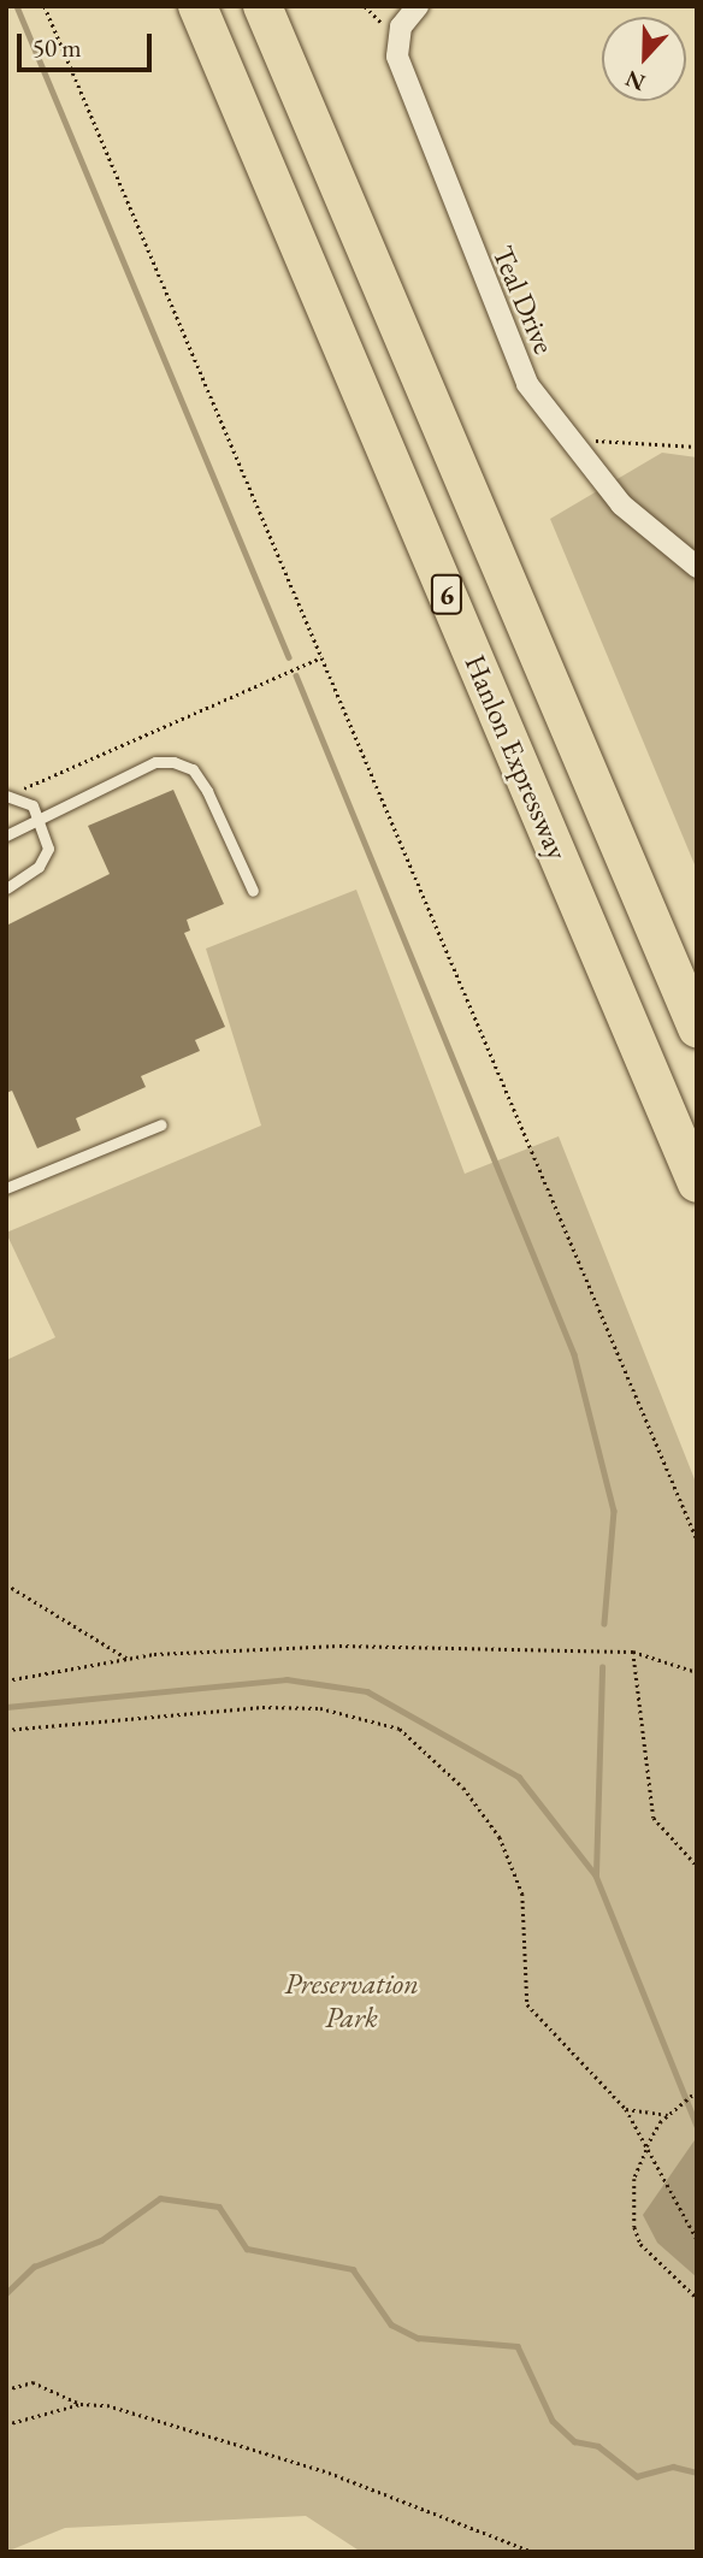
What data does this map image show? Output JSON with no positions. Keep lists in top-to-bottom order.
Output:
{
  "streets": {
    "highway": ["6", "Hanlon Expressway"],
    "street": ["Teal Drive"]
  },
  "parks": ["Preservation Park"],
  "scale_bar": "50 m",
  "north": "bottom"
}
